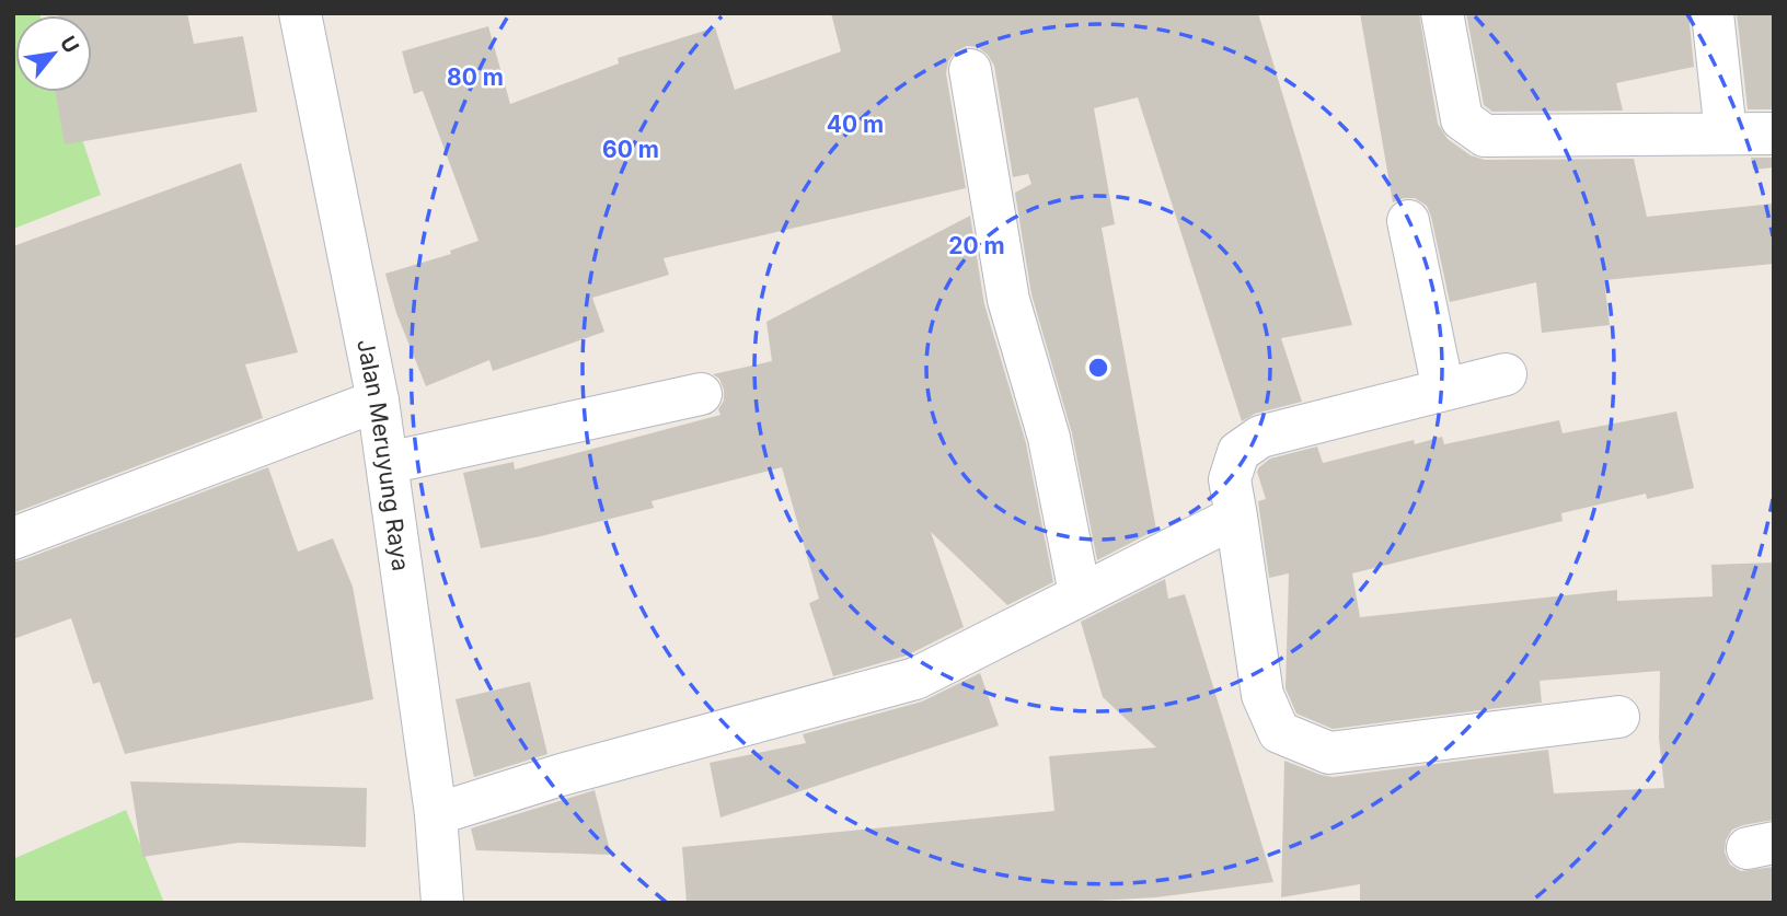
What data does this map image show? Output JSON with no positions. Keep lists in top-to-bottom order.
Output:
{
  "streets": {
    "street": ["Jalan Meruyung Raya"]
  },
  "north": "top right",
  "rings": [
    "80 m",
    "40 m",
    "60 m",
    "20 m"
  ]
}
